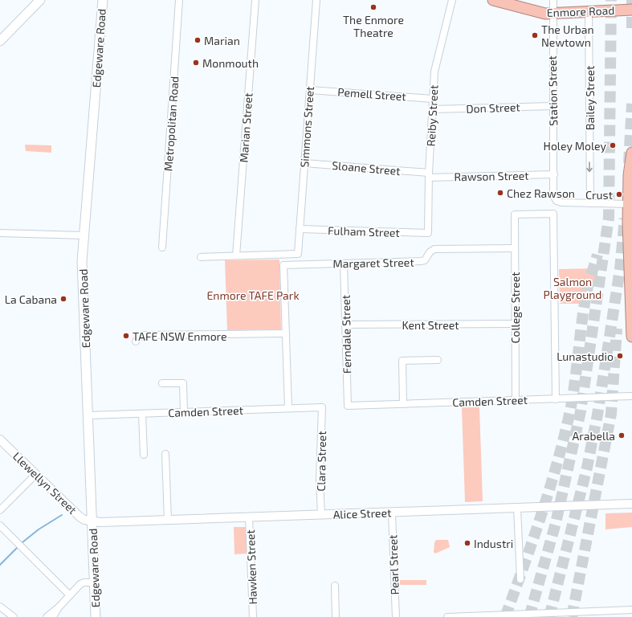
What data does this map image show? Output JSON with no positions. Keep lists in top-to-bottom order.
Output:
{
  "streets": {
    "highway": ["Enmore Road"],
    "main road": ["Edgeware Road"],
    "street": [
      "Station Street",
      "Pemell Street",
      "Bailey Street",
      "Don Street",
      "Reiby Street",
      "Metropolitan Road",
      "Simmons Street",
      "Marian Street",
      "Sloane Street",
      "Rawson Street",
      "Fulham Street",
      "Margaret Street",
      "College Street",
      "Kent Street",
      "Ferndale Street",
      "Camden Street",
      "Clara Street",
      "Llewellyn Street",
      "Alice Street",
      "Pearl Street",
      "Hawken Street"
    ]
  },
  "crossings": [
    ["Enmore Road", "Station Street"],
    ["Enmore Road", "Bailey Street"],
    ["Edgeware Road", "Camden Street"],
    ["Edgeware Road", "Llewellyn Street"],
    ["Edgeware Road", "Alice Street"],
    ["Station Street", "Bailey Street"],
    ["Station Street", "Don Street"],
    ["Station Street", "Rawson Street"],
    ["Pemell Street", "Reiby Street"],
    ["Pemell Street", "Simmons Street"],
    ["Don Street", "Reiby Street"],
    ["Reiby Street", "Sloane Street"],
    ["Reiby Street", "Rawson Street"],
    ["Reiby Street", "Fulham Street"],
    ["Simmons Street", "Marian Street"],
    ["Simmons Street", "Sloane Street"],
    ["Simmons Street", "Fulham Street"],
    ["Sloane Street", "Rawson Street"],
    ["Margaret Street", "College Street"],
    ["Margaret Street", "Ferndale Street"],
    ["College Street", "Kent Street"],
    ["College Street", "Camden Street"],
    ["Kent Street", "Ferndale Street"],
    ["Ferndale Street", "Camden Street"],
    ["Camden Street", "Clara Street"],
    ["Clara Street", "Alice Street"],
    ["Llewellyn Street", "Alice Street"],
    ["Alice Street", "Pearl Street"],
    ["Alice Street", "Hawken Street"]
  ],
  "one_way": ["Bailey Street"],
  "parks": ["Salmon Playground", "Enmore TAFE Park"],
  "places": [
    "The Enmore Theatre",
    "The Urban Newtown",
    "Marian",
    "Monmouth",
    "Holey Moley",
    "Chez Rawson",
    "Crust",
    "La Cabana",
    "TAFE NSW Enmore",
    "Lunastudio",
    "Arabella",
    "Industri"
  ]
}
